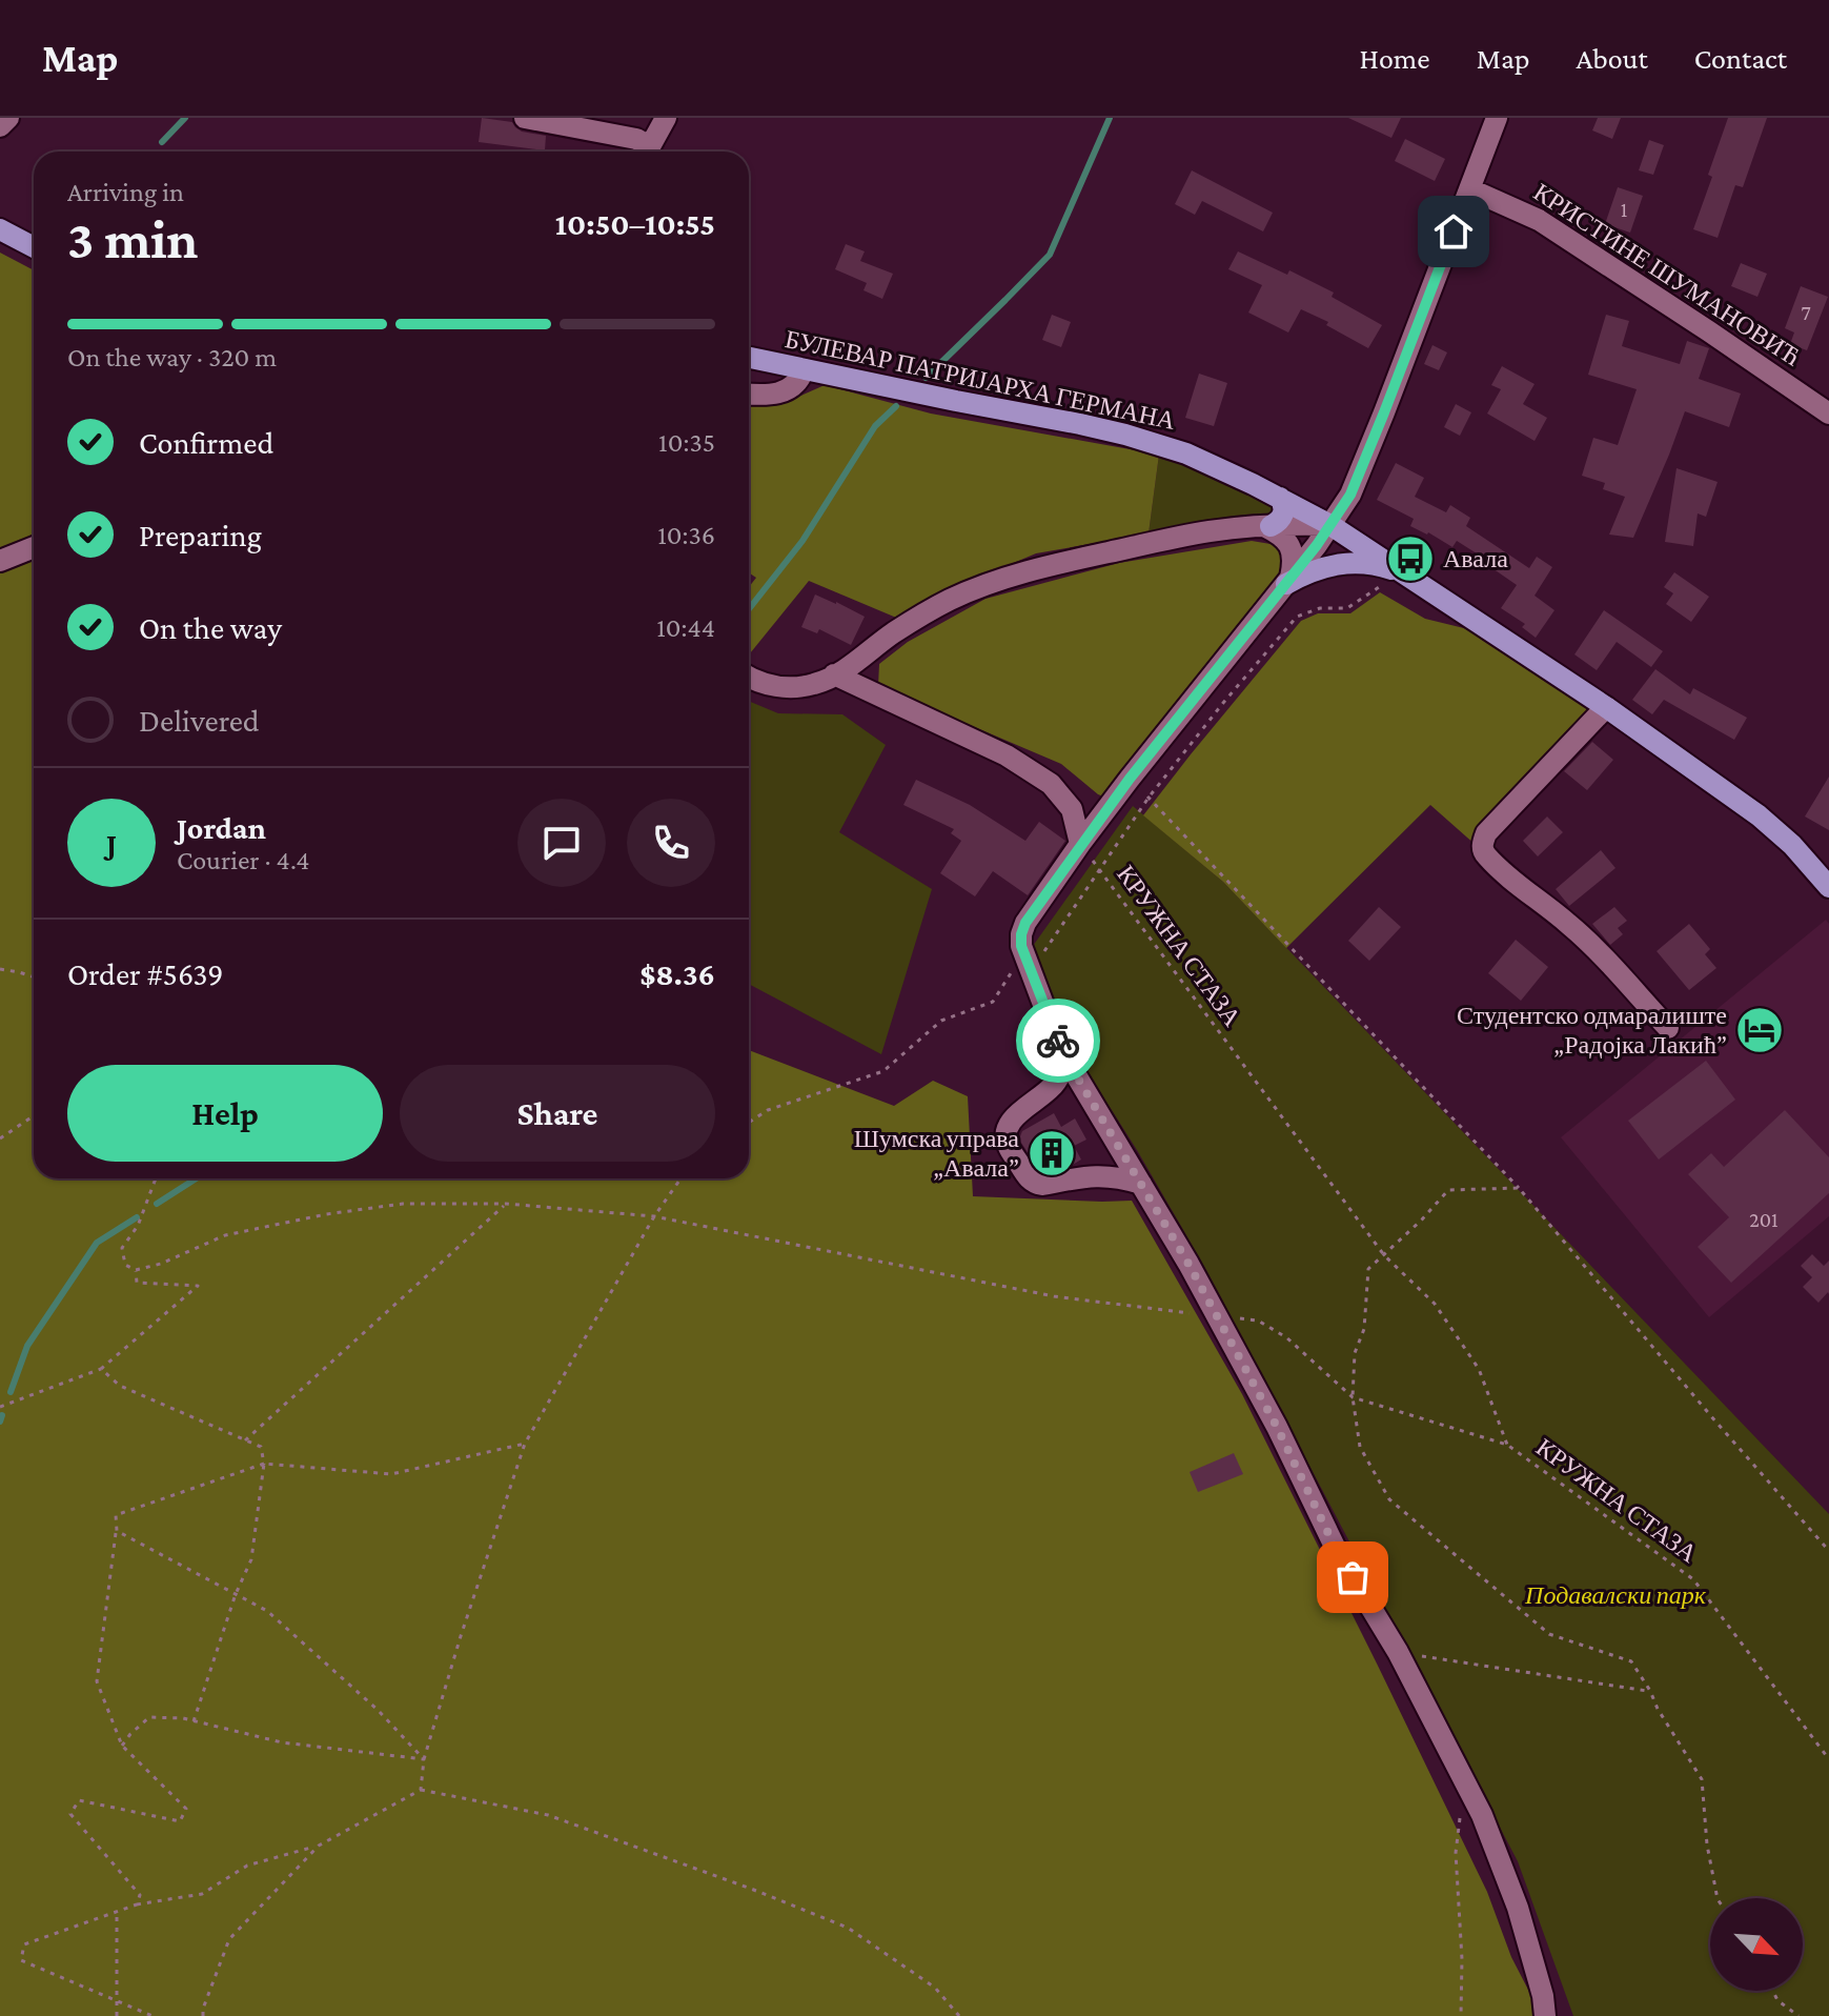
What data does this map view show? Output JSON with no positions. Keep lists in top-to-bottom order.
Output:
{
  "streets": {
    "main road": ["БУЛЕВАР ПАТРИЈАРХА ГЕРМАНА"],
    "street": ["КРИСТИНЕ ШУМАНОВИЋ"],
    "path": ["КРУЖНА СТАЗА"]
  },
  "parks": ["Подавалски парк"],
  "places": {
    "bus stop": ["Авала"],
    "hotel": ["Студентско одмаралиште „Радојка Лакић”"],
    "building": ["Шумска управа „Авала”"]
  },
  "house_numbers": ["1", "7", "201"],
  "north": "bottom right",
  "page": {
    "header": "Map",
    "nav": [
      "Home",
      "Map",
      "About",
      "Contact"
    ],
    "heading": ["3 min", "Arriving in", "10:50–10:55"],
    "panel": [
      "Jordan",
      "Courier · 4.4",
      "Order #5639",
      "$8.36"
    ],
    "bar": "On the way · 320 m",
    "list": [
      ["Confirmed", "10:35"],
      ["Preparing", "10:36"],
      ["On the way", "10:44"],
      "Delivered"
    ],
    "round": "J",
    "buttons": ["Help", "Share"]
  }
}
